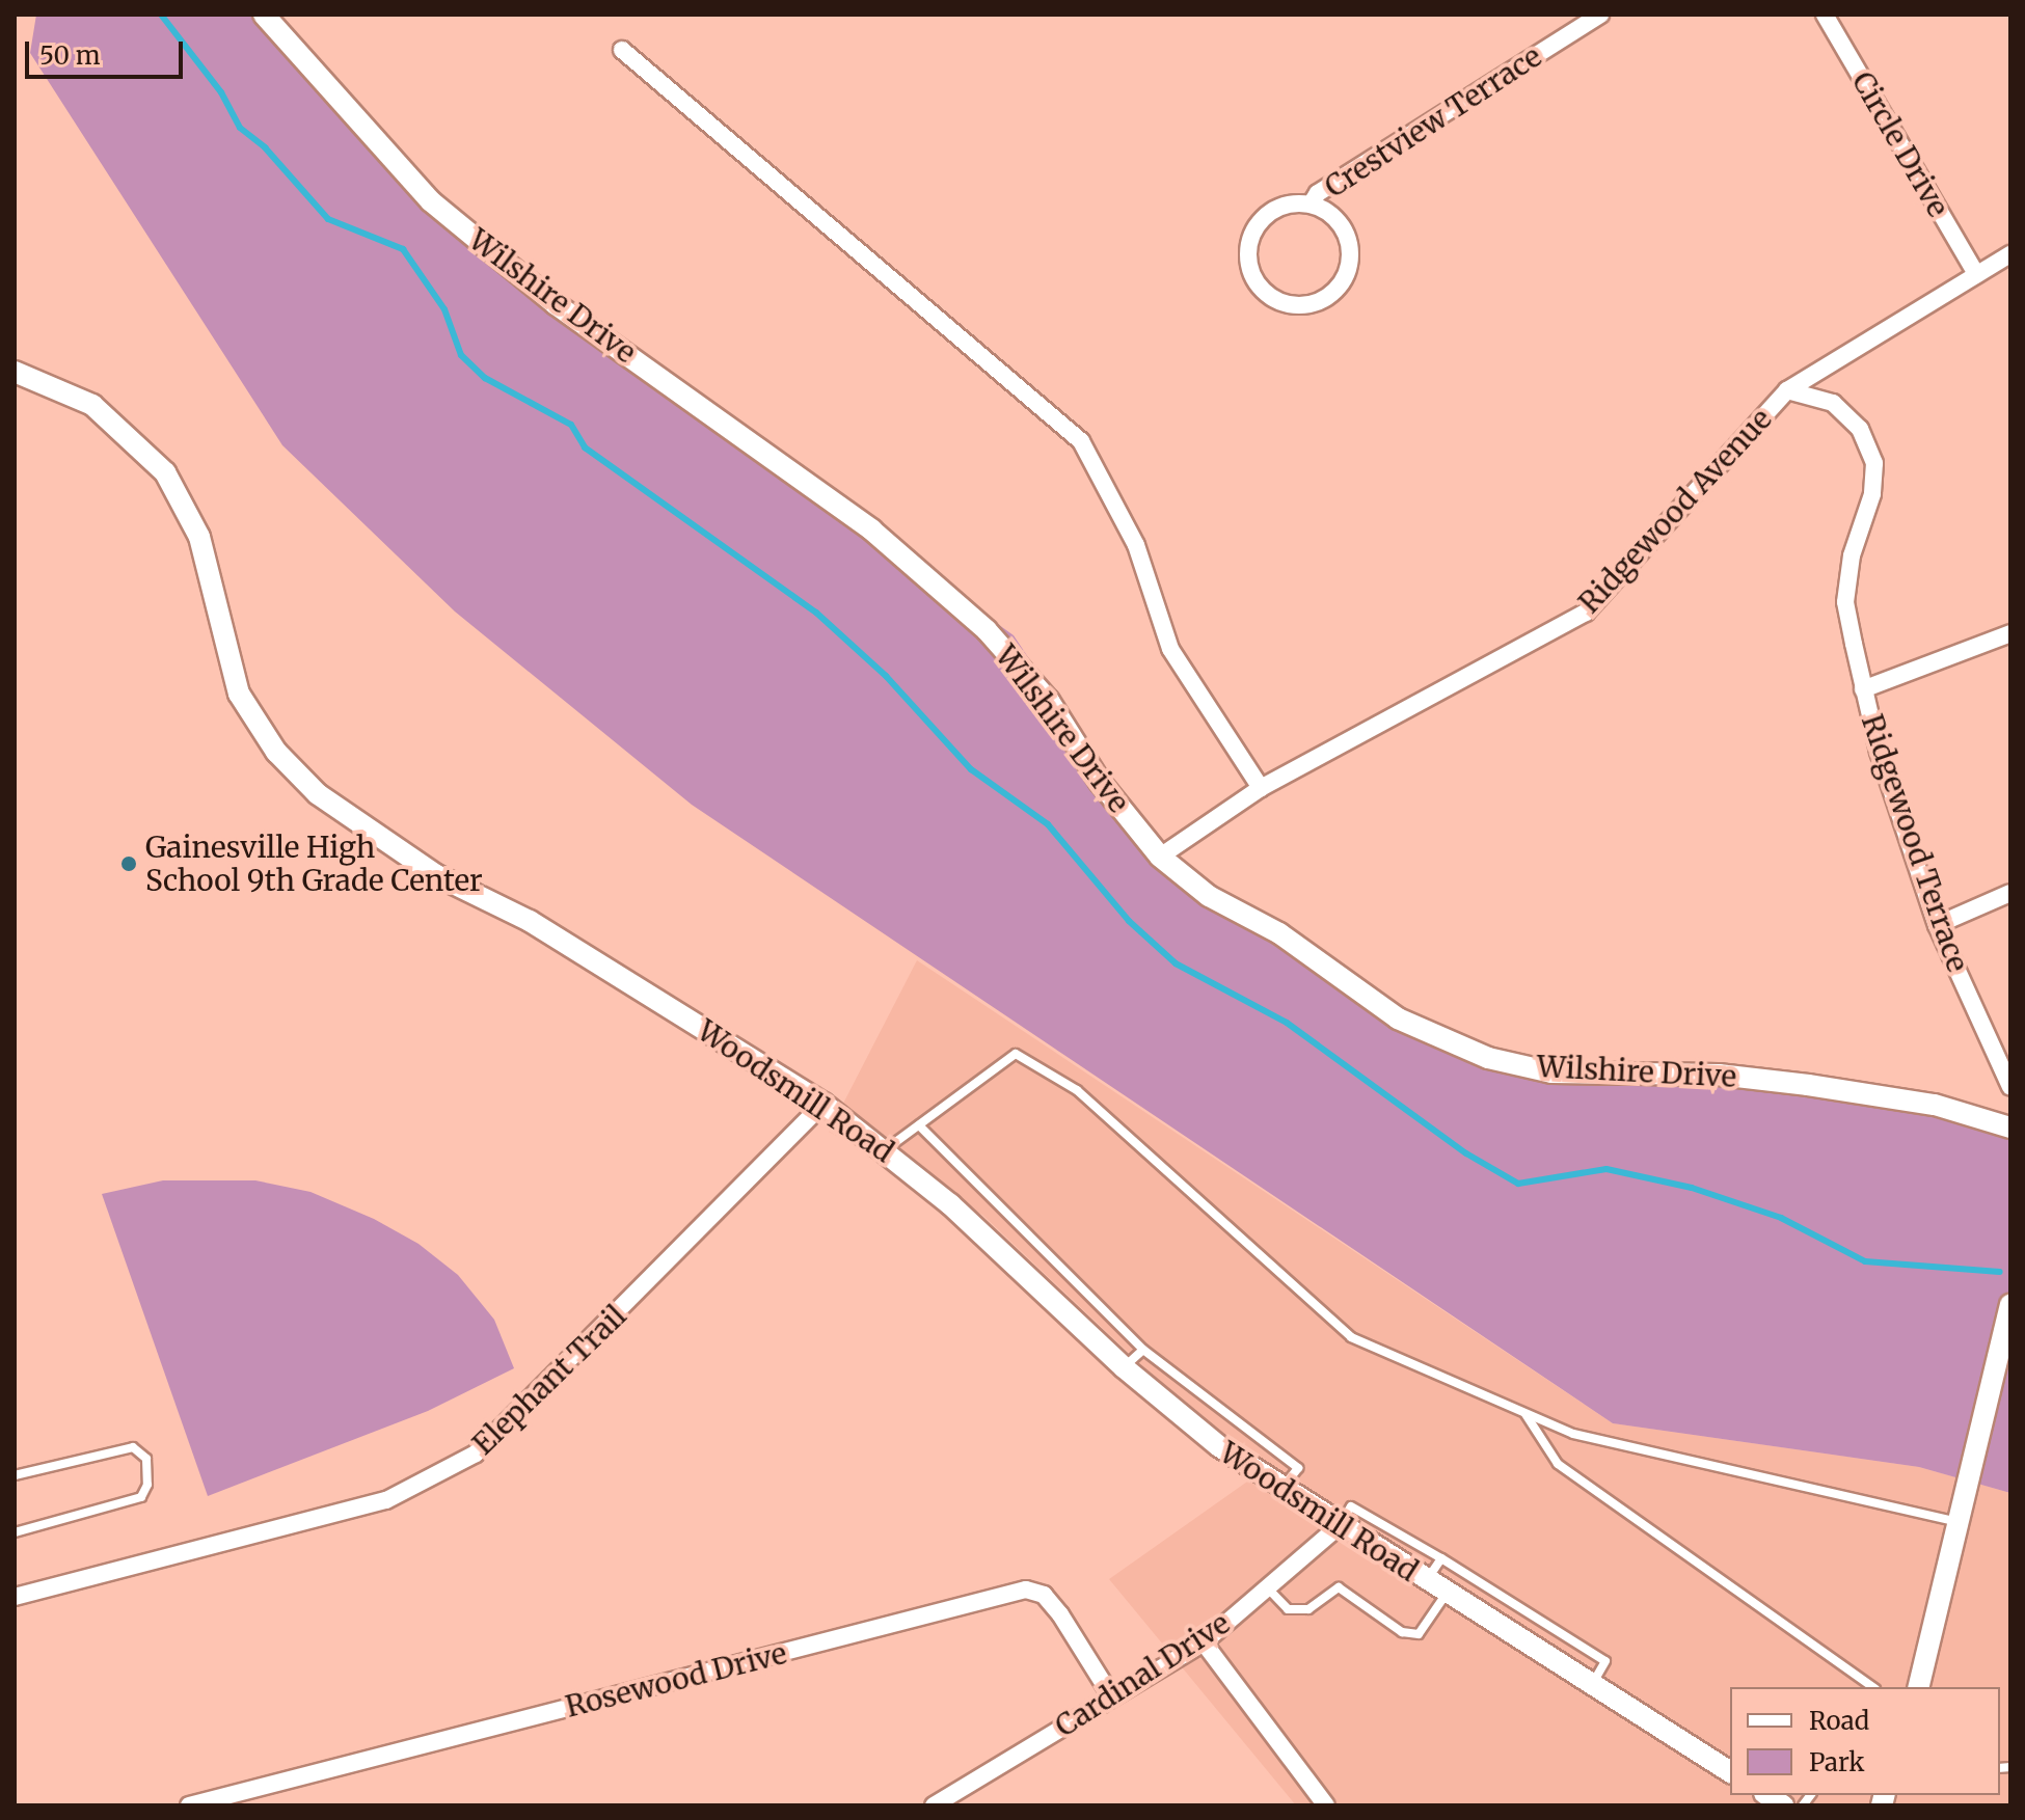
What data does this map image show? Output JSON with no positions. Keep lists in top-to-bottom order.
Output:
{
  "streets": {
    "street": [
      "Crestview Terrace",
      "Circle Drive",
      "Wilshire Drive",
      "Ridgewood Avenue",
      "Ridgewood Terrace",
      "Woodsmill Road",
      "Elephant Trail",
      "Cardinal Drive",
      "Rosewood Drive"
    ]
  },
  "crossings": [
    ["Circle Drive", "Ridgewood Avenue"],
    ["Wilshire Drive", "Ridgewood Avenue"],
    ["Ridgewood Avenue", "Ridgewood Terrace"],
    ["Woodsmill Road", "Elephant Trail"],
    ["Woodsmill Road", "Cardinal Drive"],
    ["Cardinal Drive", "Rosewood Drive"]
  ],
  "places": ["Gainesville High School 9th Grade Center"],
  "legend": ["Road", "Park"],
  "scale_bar": "50 m"
}
